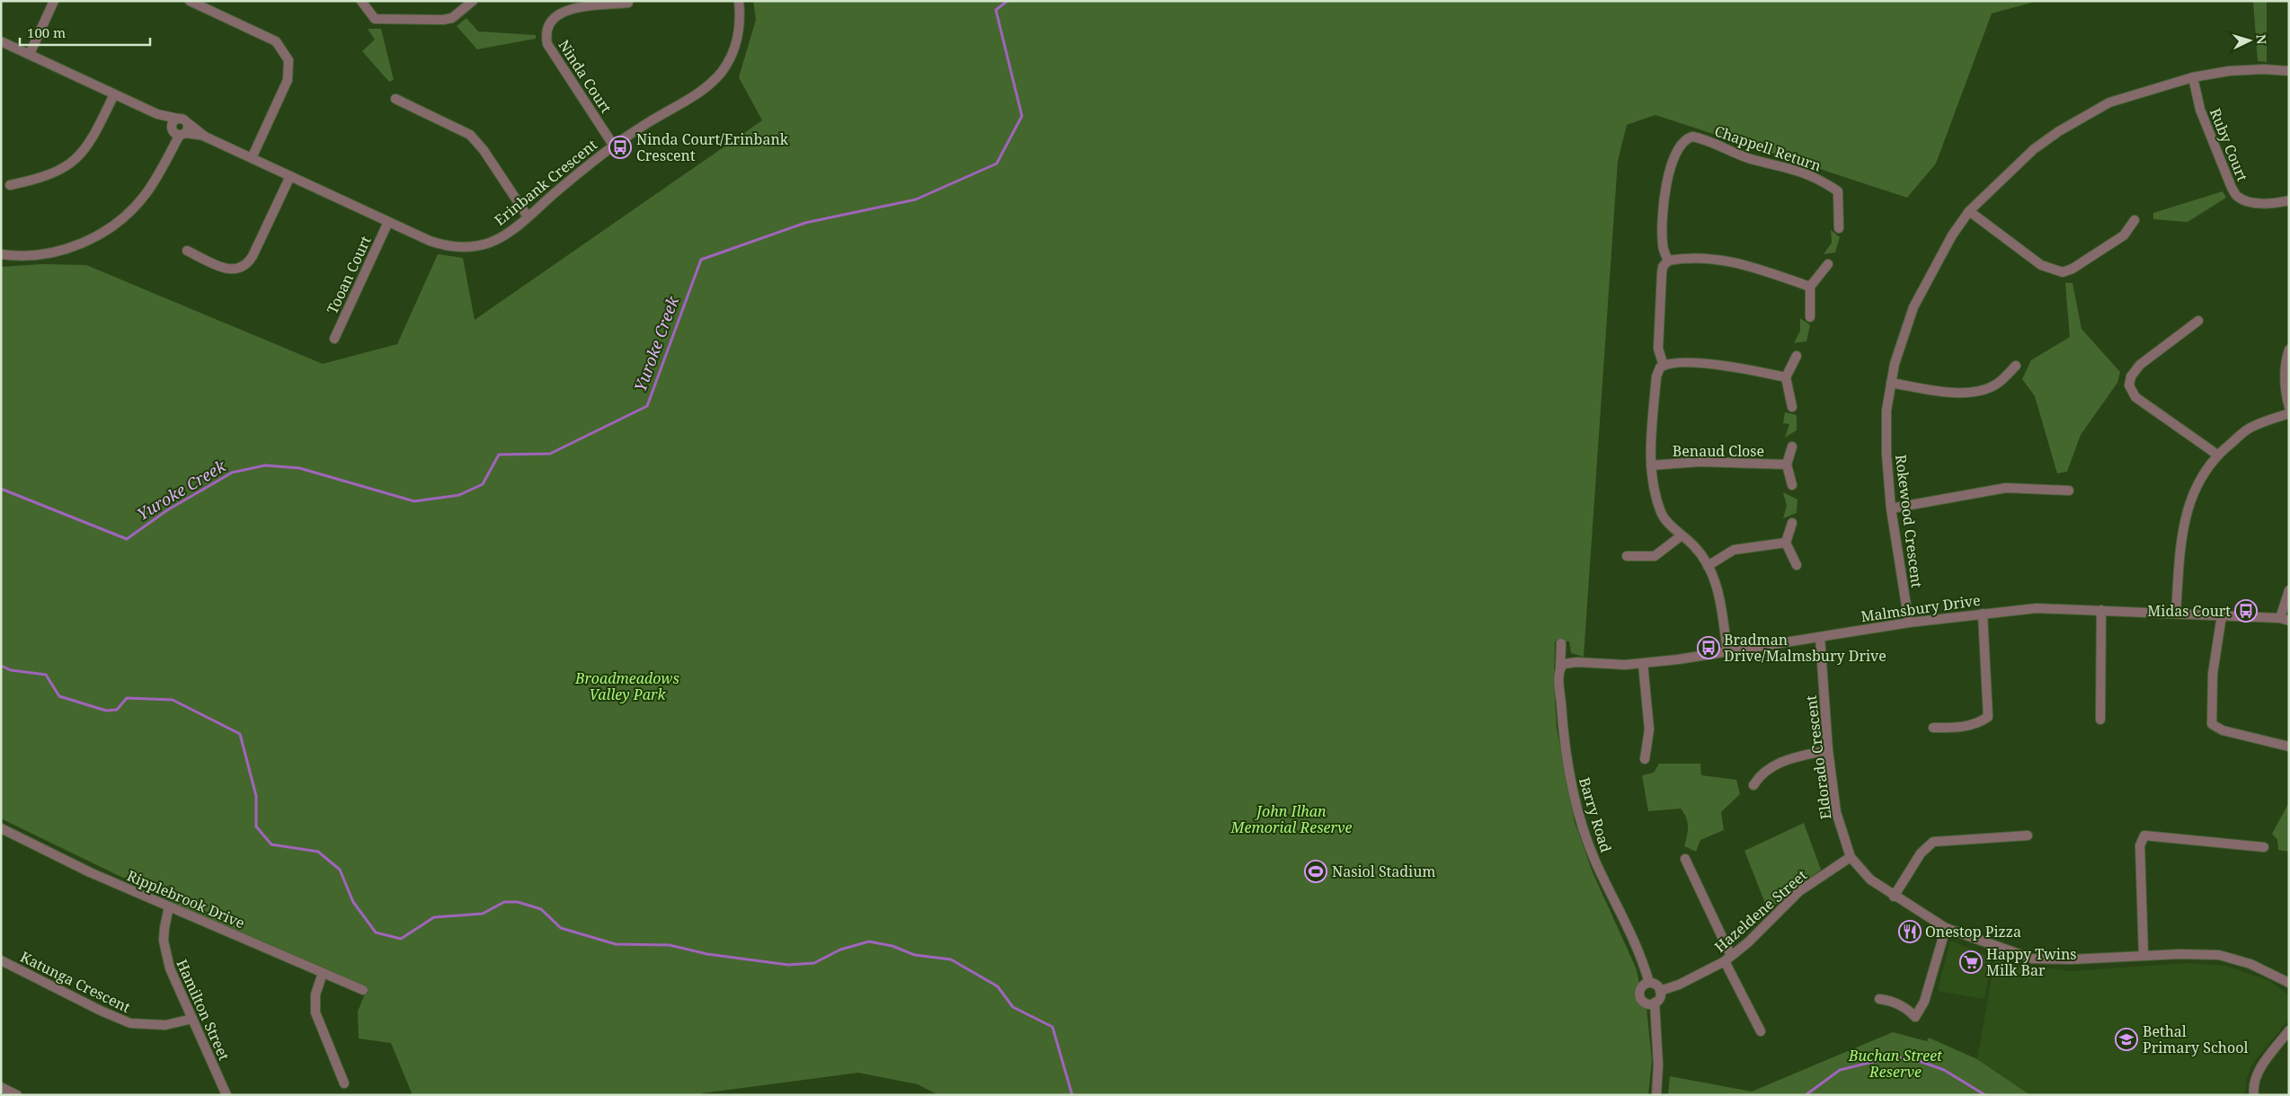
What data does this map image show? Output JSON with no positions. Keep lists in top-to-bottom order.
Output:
{
  "streets": {
    "street": [
      "Ninda Court",
      "Ruby Court",
      "Chappell Return",
      "Erinbank Crescent",
      "Tooan Court",
      "Benaud Close",
      "Rokewood Crescent",
      "Malmsbury Drive",
      "Eldorado Crescent",
      "Barry Road",
      "Ripplebrook Drive",
      "Hazeldene Street",
      "Katunga Crescent",
      "Hamilton Street"
    ]
  },
  "crossings": [
    ["Ninda Court", "Erinbank Crescent"],
    ["Ruby Court", "Rokewood Crescent"],
    ["Erinbank Crescent", "Tooan Court"],
    ["Rokewood Crescent", "Malmsbury Drive"],
    ["Malmsbury Drive", "Eldorado Crescent"],
    ["Malmsbury Drive", "Barry Road"],
    ["Eldorado Crescent", "Hazeldene Street"],
    ["Barry Road", "Hazeldene Street"],
    ["Ripplebrook Drive", "Hamilton Street"],
    ["Katunga Crescent", "Hamilton Street"]
  ],
  "water": ["Yuroke Creek"],
  "parks": ["Broadmeadows Valley Park", "John Ilhan Memorial Reserve", "Buchan Street Reserve"],
  "places": {
    "bus stop": ["Ninda Court/Erinbank Crescent", "Midas Court", "Bradman Drive/Malmsbury Drive"],
    "sports": ["Nasiol Stadium"],
    "restaurant": ["Onestop Pizza"],
    "supermarket": ["Happy Twins Milk Bar"],
    "school or university": ["Bethal Primary School"]
  },
  "scale_bar": "100 m",
  "north": "right"
}
